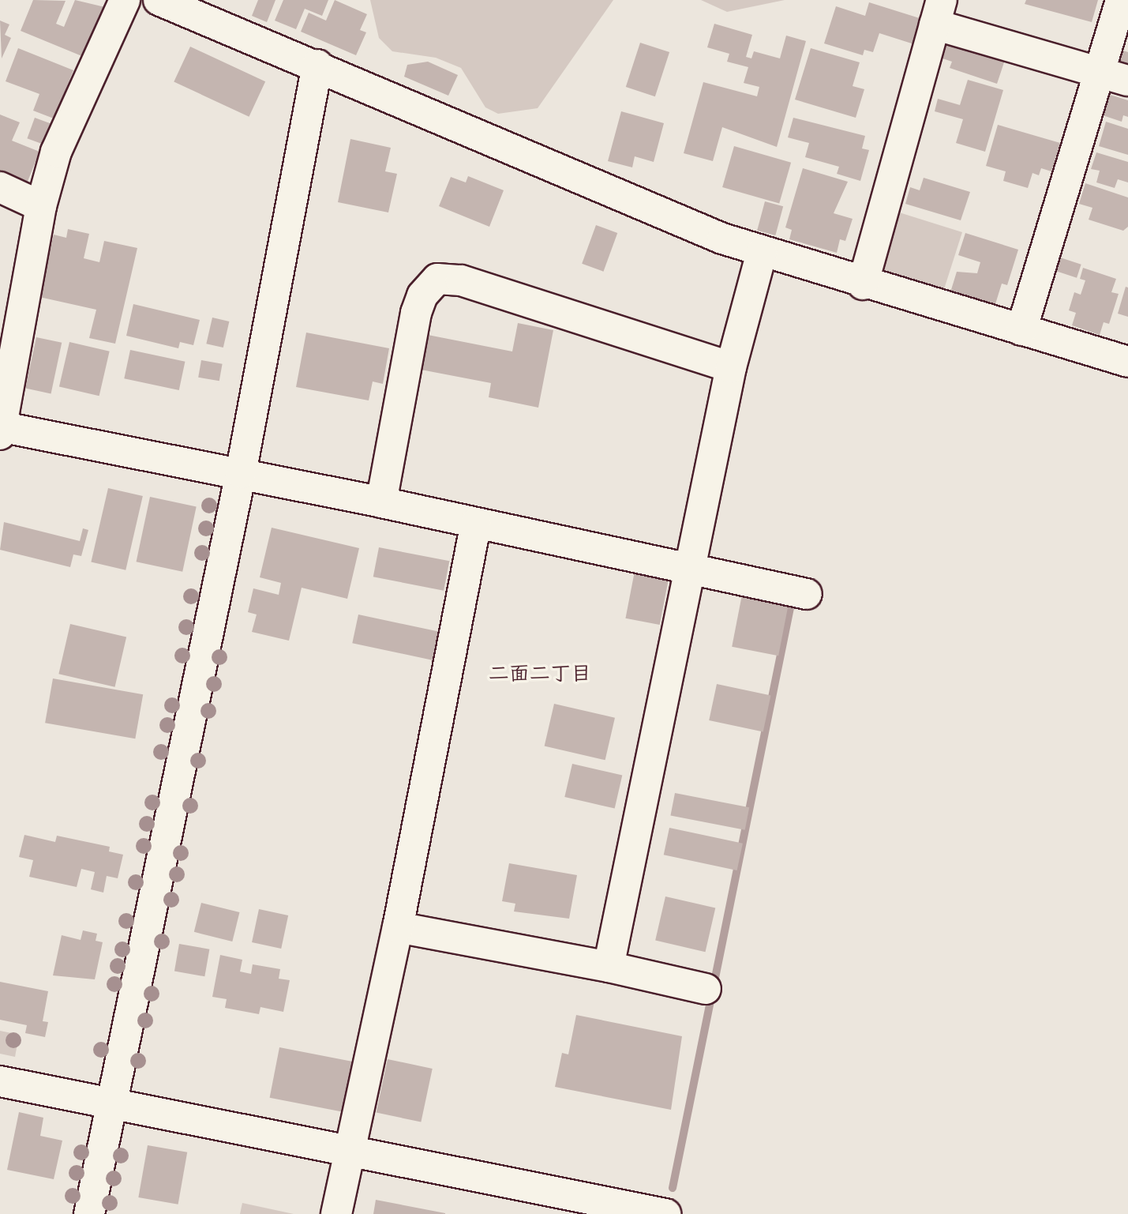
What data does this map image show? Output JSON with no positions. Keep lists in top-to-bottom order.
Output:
{
  "districts": ["二面二丁目"]
}
